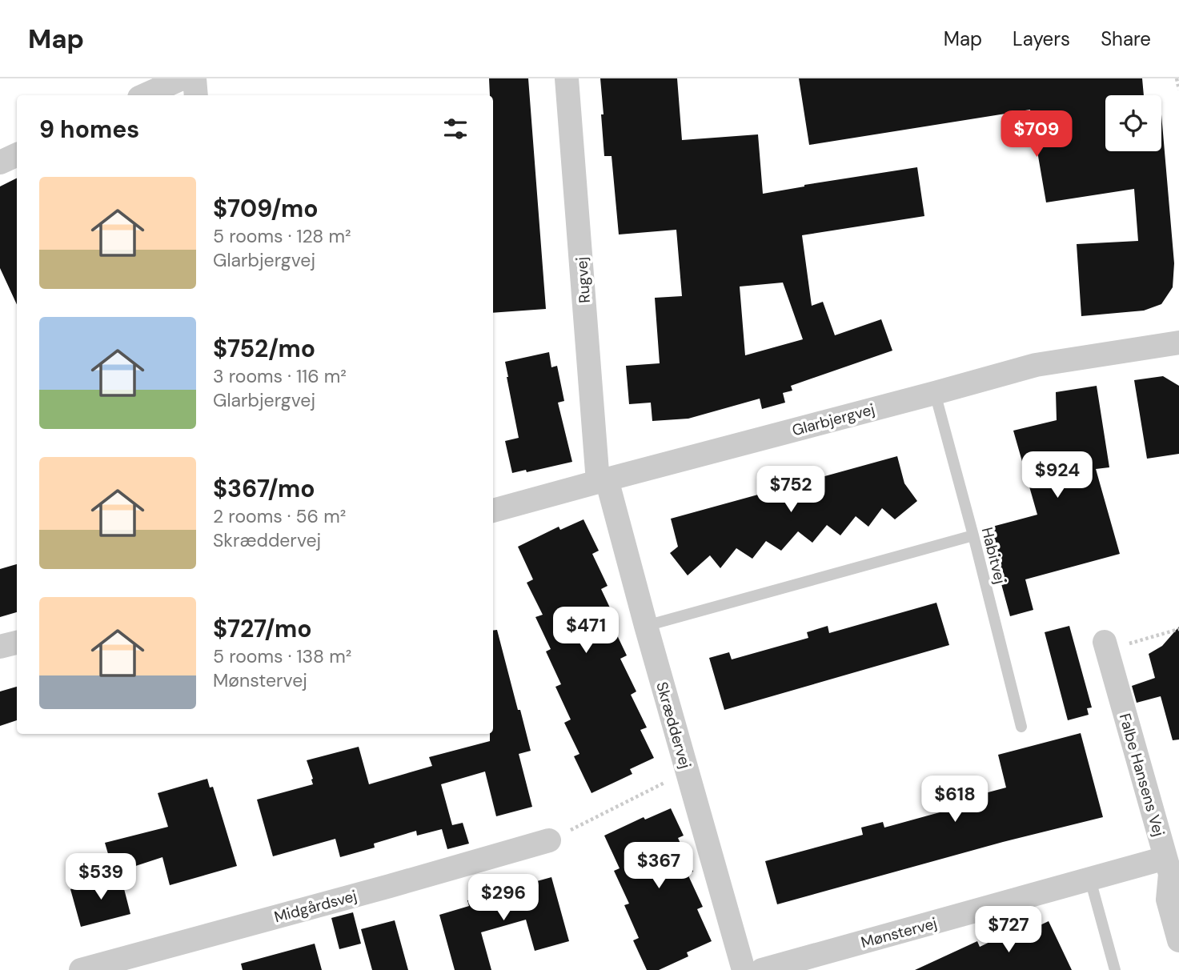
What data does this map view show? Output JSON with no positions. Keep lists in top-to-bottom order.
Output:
{
  "streets": {
    "street": [
      "Rugvej",
      "Glarbjergvej",
      "Skræddervej",
      "Falbe Hansens Vej",
      "Midgårdsvej",
      "Mønstervej"
    ],
    "lane": ["Habitvej"]
  },
  "crossings": [
    ["Rugvej", "Glarbjergvej"],
    ["Rugvej", "Skræddervej"],
    ["Glarbjergvej", "Habitvej"],
    ["Glarbjergvej", "Skræddervej"],
    ["Falbe Hansens Vej", "Mønstervej"]
  ],
  "page": {
    "header": "Map",
    "nav": ["Map", "Layers", "Share"],
    "heading": "9 homes",
    "price": [
      "$709",
      "$924",
      "$752",
      "$471",
      "$618",
      "$367",
      "$539",
      "$296",
      "$727"
    ],
    "list": [
      {
        "name": "$709/mo",
        "note": "5 rooms · 128 m² · Glarbjergvej"
      },
      {
        "name": "$752/mo",
        "note": "3 rooms · 116 m² · Glarbjergvej"
      },
      {
        "name": "$367/mo",
        "note": "2 rooms · 56 m² · Skræddervej"
      },
      {
        "name": "$727/mo",
        "note": "5 rooms · 138 m² · Mønstervej"
      }
    ]
  }
}
